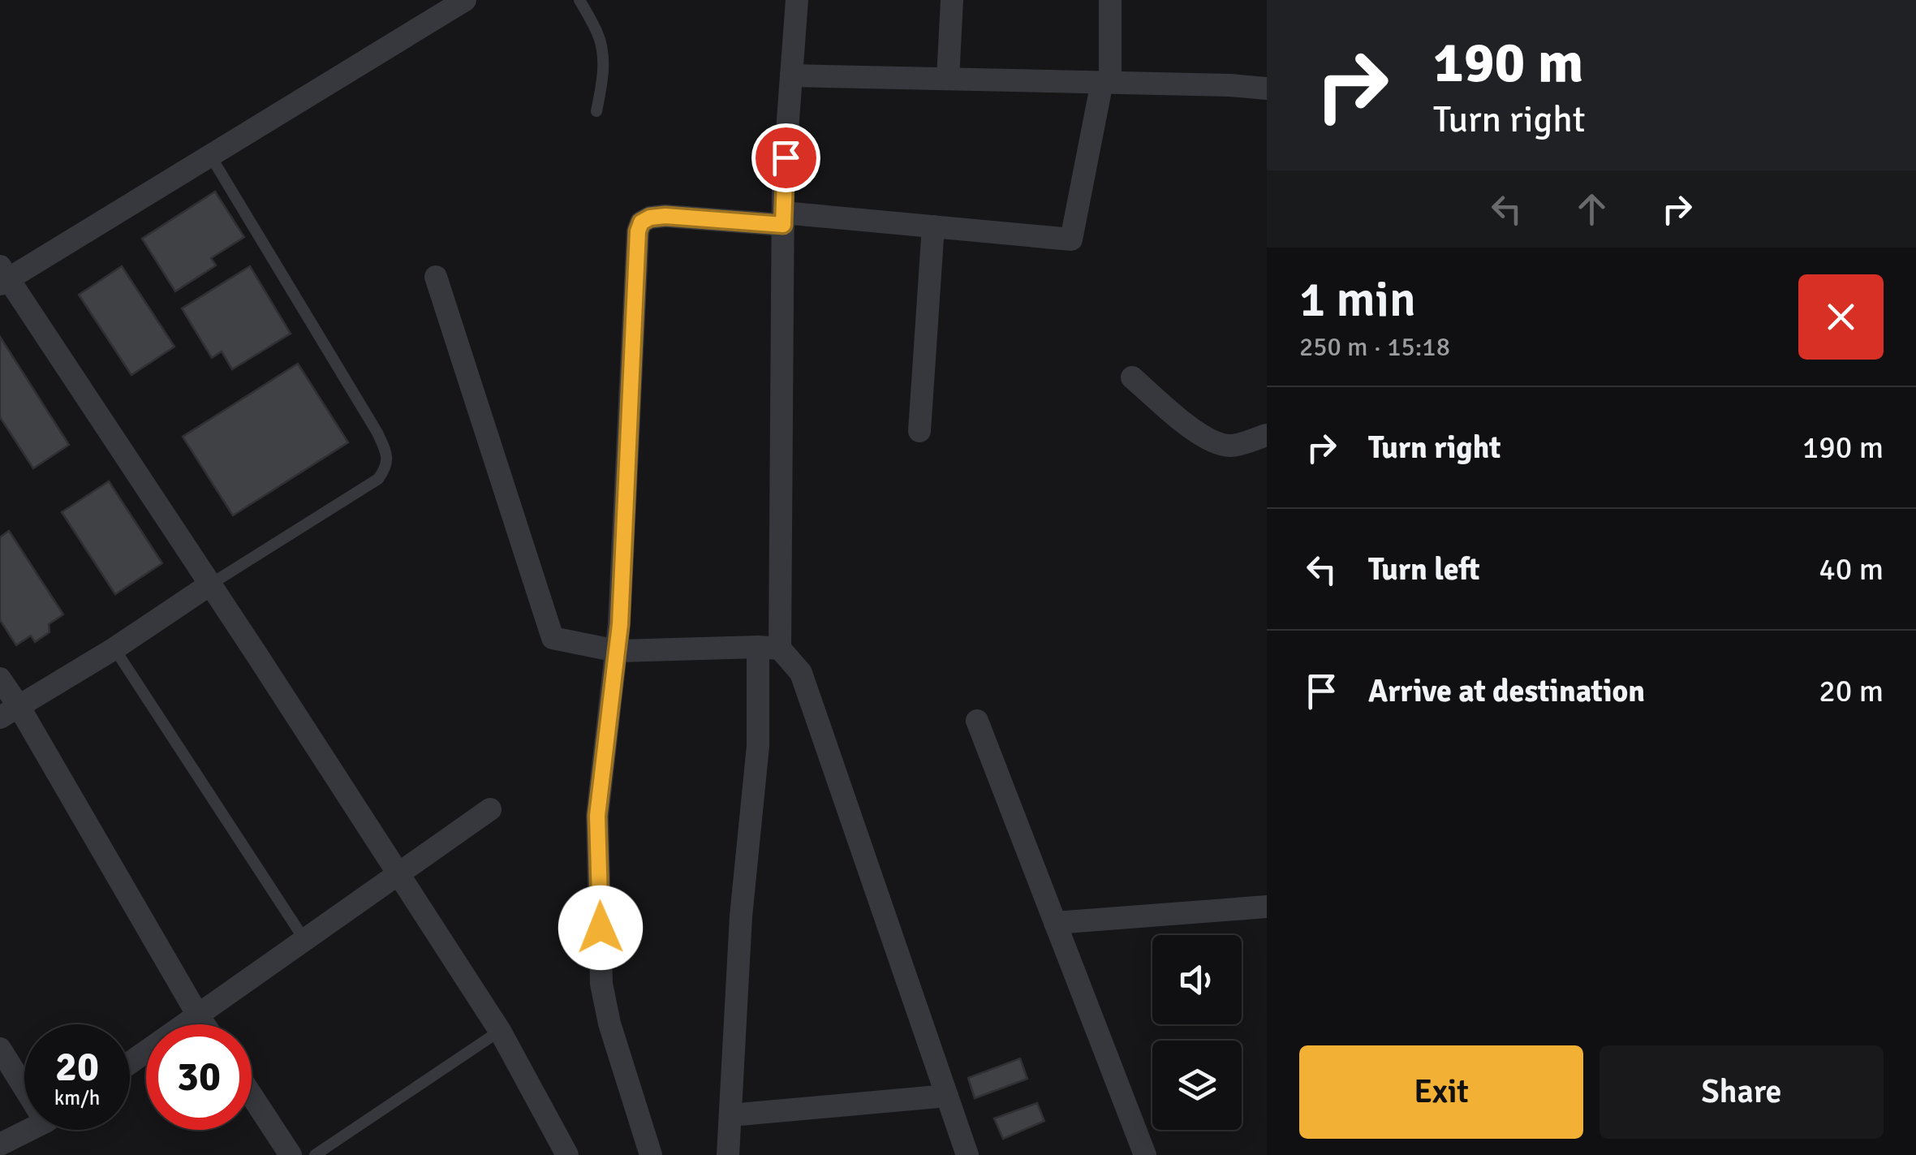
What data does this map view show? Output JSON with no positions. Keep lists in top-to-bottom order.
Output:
{
  "page": {
    "turn": ["190 m", "Turn right"],
    "heading": ["1 min", "250 m · 15:18"],
    "list": [
      {
        "name": "Turn right",
        "value": "190 m"
      },
      {
        "name": "Turn left",
        "value": "40 m"
      },
      {
        "name": "Arrive at destination",
        "value": "20 m"
      }
    ],
    "speed": "20 km/h",
    "limit": "30",
    "buttons": ["Exit", "Share"]
  }
}
